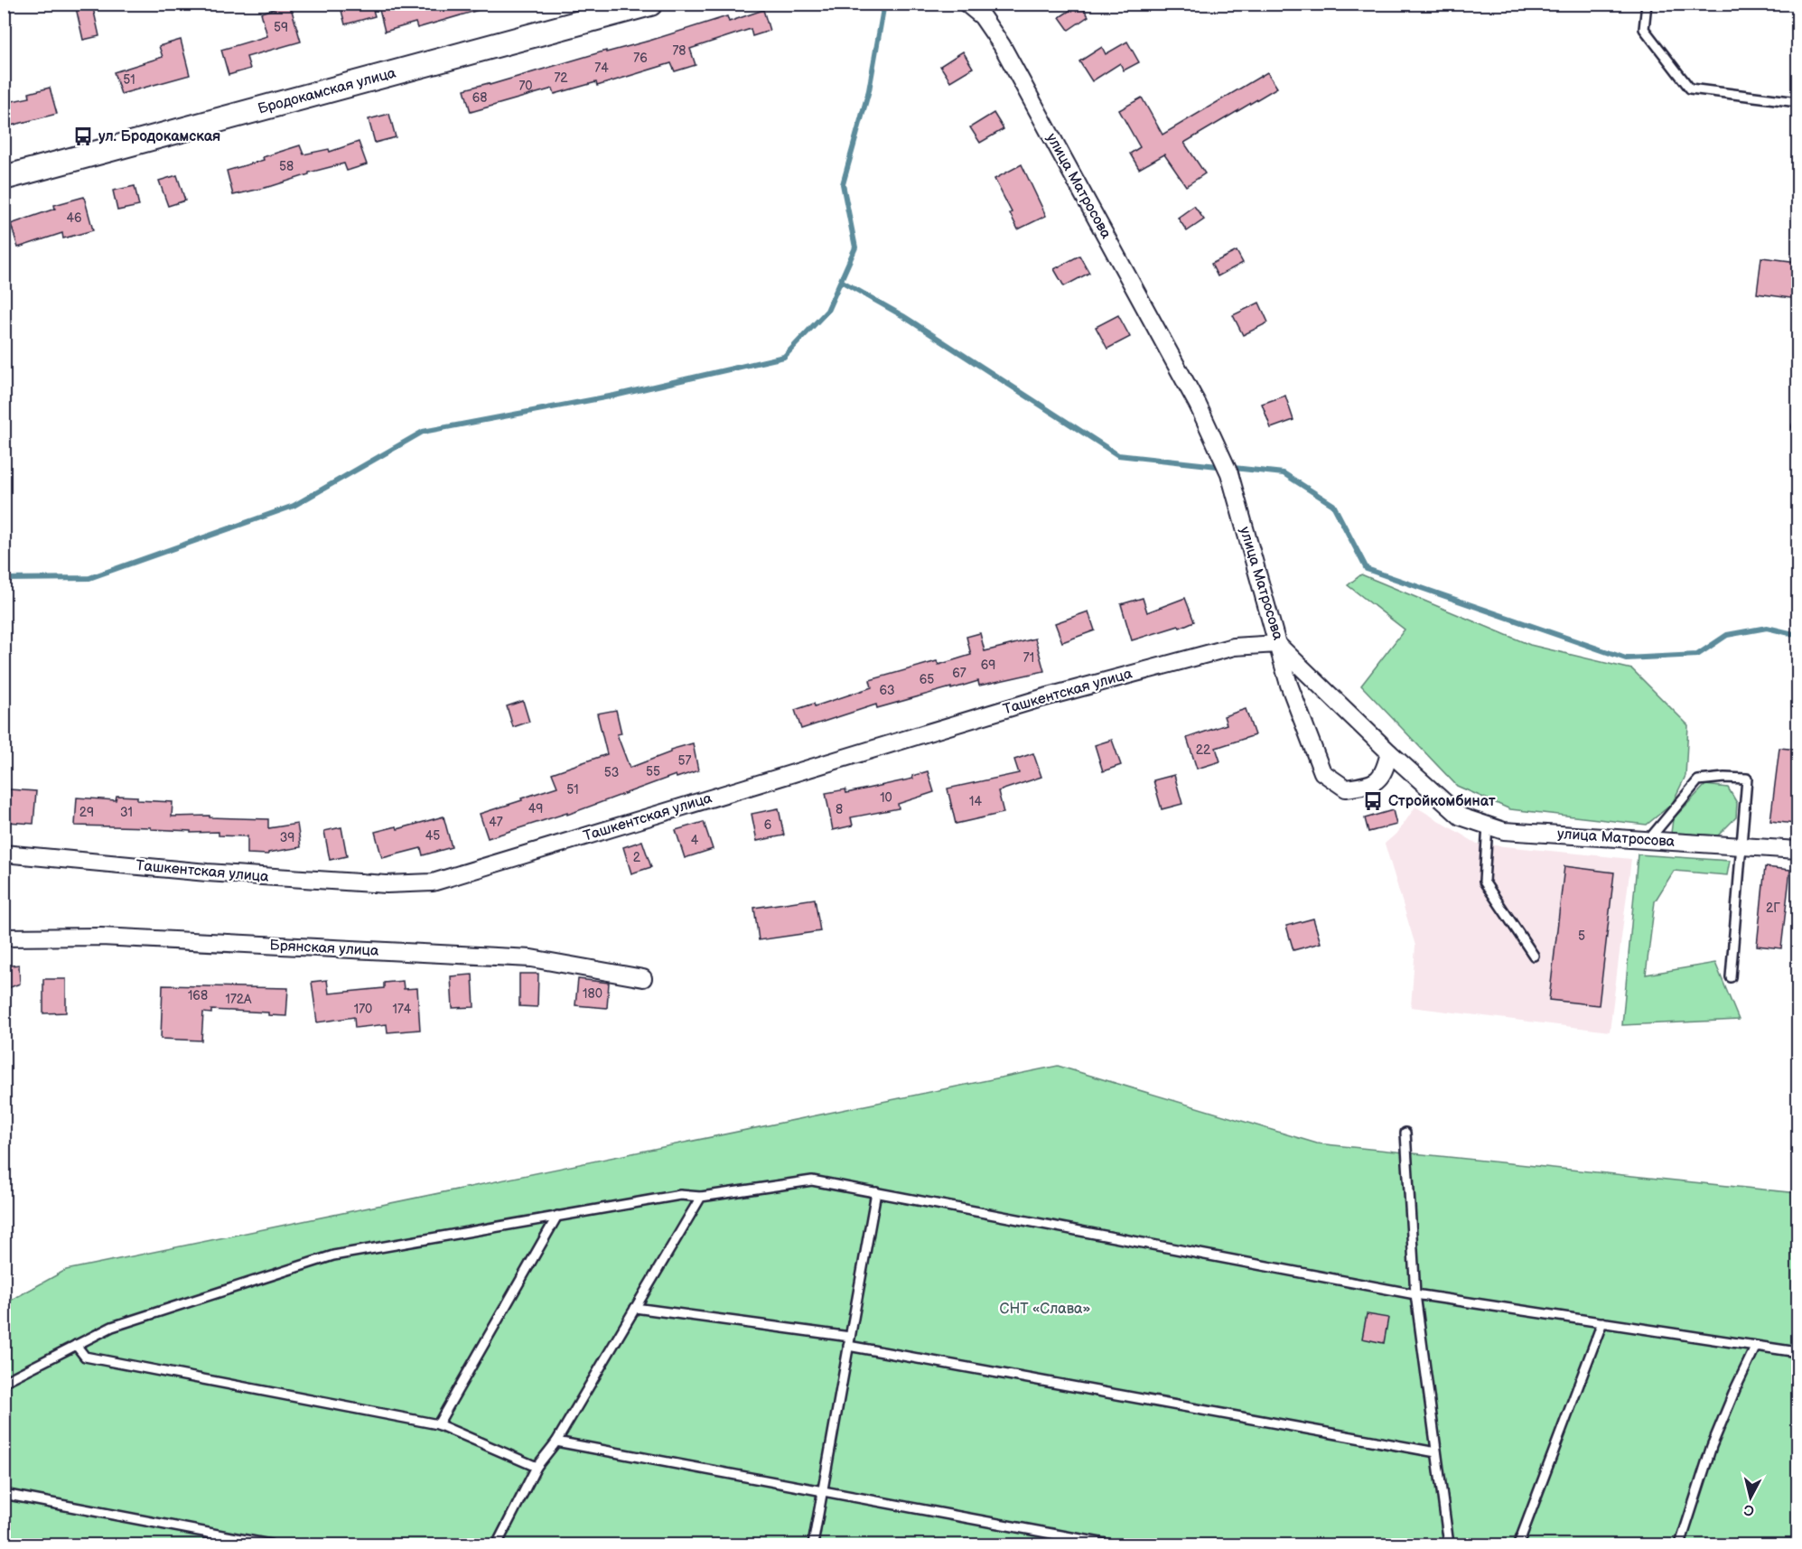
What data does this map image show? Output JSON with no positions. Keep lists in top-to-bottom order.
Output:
{
  "streets": {
    "street": [
      "Бродокамская улица",
      "улица Матросова",
      "Ташкентская улица",
      "Брянская улица"
    ]
  },
  "crossings": [
    ["улица Матросова", "Ташкентская улица"]
  ],
  "parks": ["СНТ «Слава»"],
  "places": {
    "bus stop": ["ул. Бродокамская", "Стройкомбинат"]
  },
  "house_numbers": [
    "59",
    "78",
    "76",
    "74",
    "72",
    "51",
    "70",
    "68",
    "58",
    "46",
    "71",
    "69",
    "67",
    "65",
    "63",
    "22",
    "57",
    "55",
    "53",
    "51",
    "10",
    "14",
    "49",
    "8",
    "29",
    "31",
    "47",
    "6",
    "45",
    "39",
    "4",
    "2",
    "2Г",
    "5",
    "180",
    "168",
    "172А",
    "170",
    "174"
  ],
  "north": "bottom"
}
